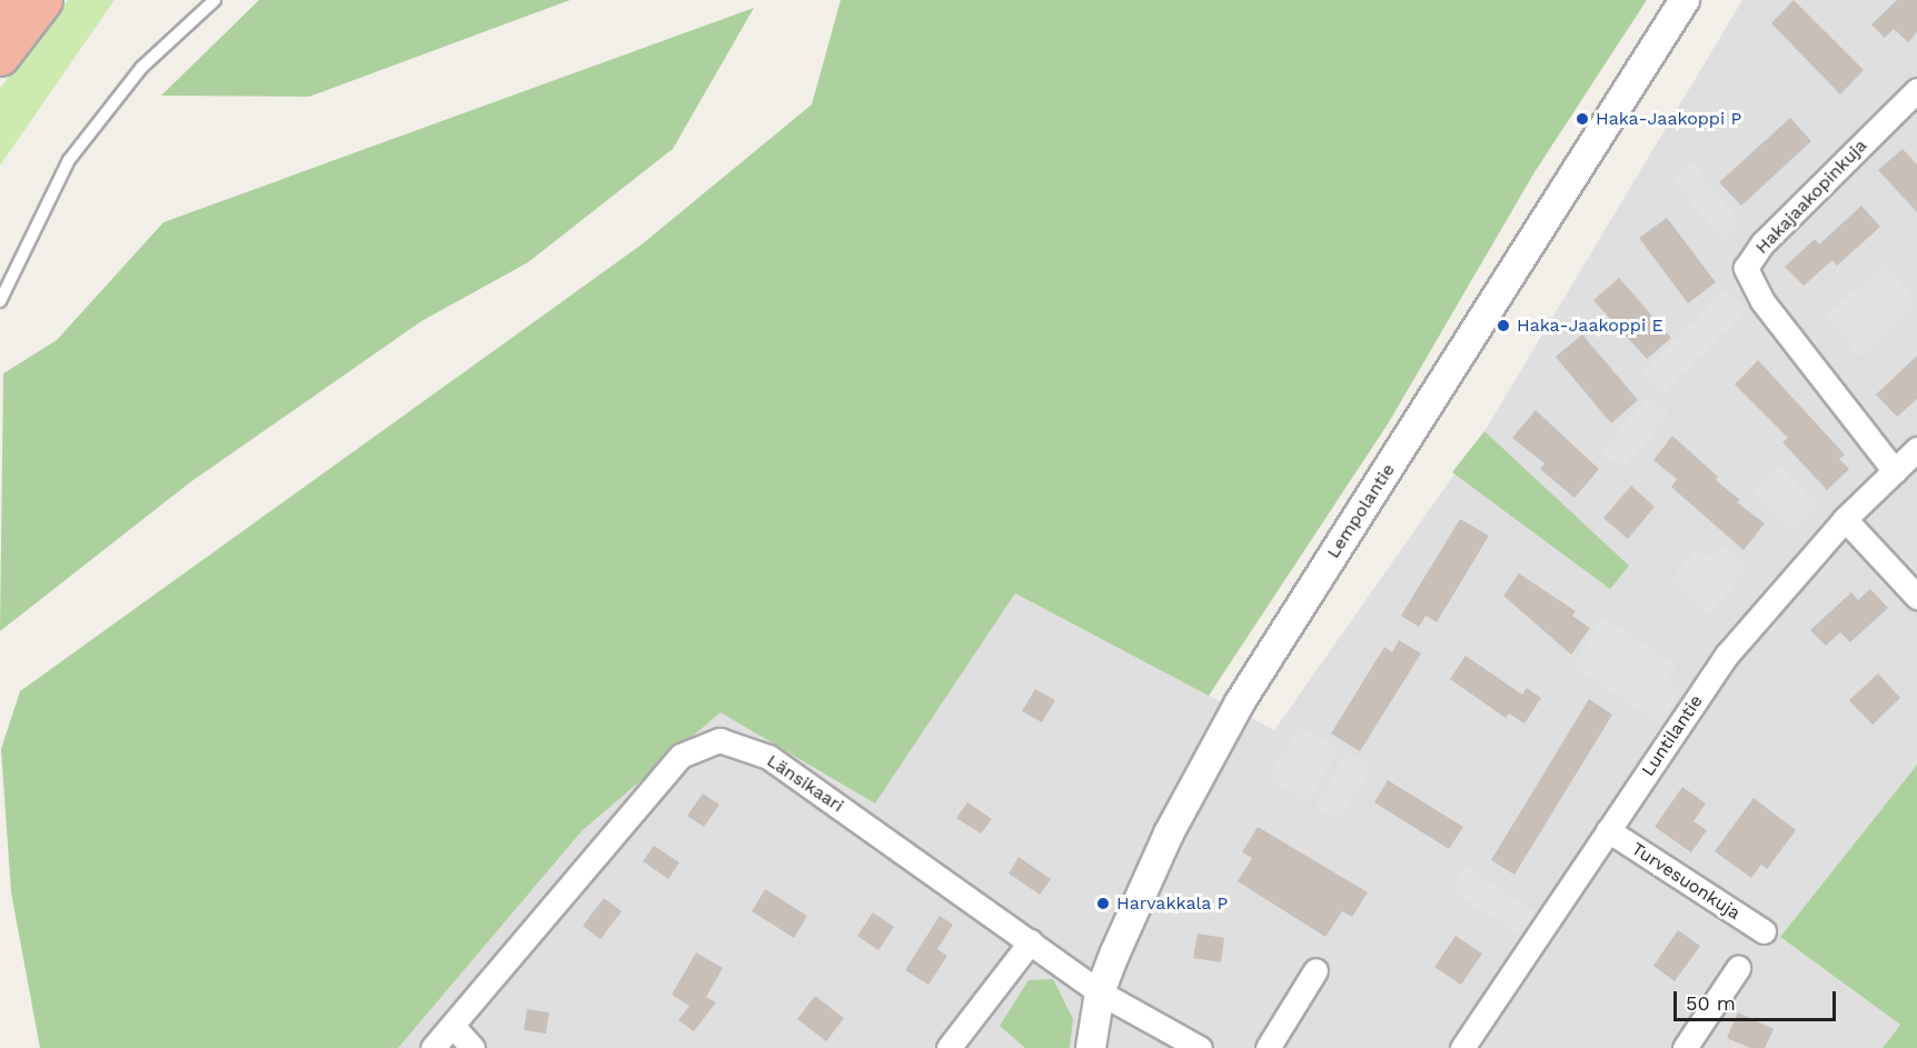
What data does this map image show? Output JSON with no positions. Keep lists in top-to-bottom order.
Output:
{
  "streets": {
    "street": [
      "Hakajaakopinkuja",
      "Lempolantie",
      "Luntilantie",
      "Länsikaari",
      "Turvesuonkuja"
    ]
  },
  "crossings": [
    ["Hakajaakopinkuja", "Luntilantie"],
    ["Lempolantie", "Länsikaari"],
    ["Luntilantie", "Turvesuonkuja"]
  ],
  "places": ["Haka-Jaakoppi P", "Haka-Jaakoppi E", "Harvakkala P"],
  "scale_bar": "50 m"
}
